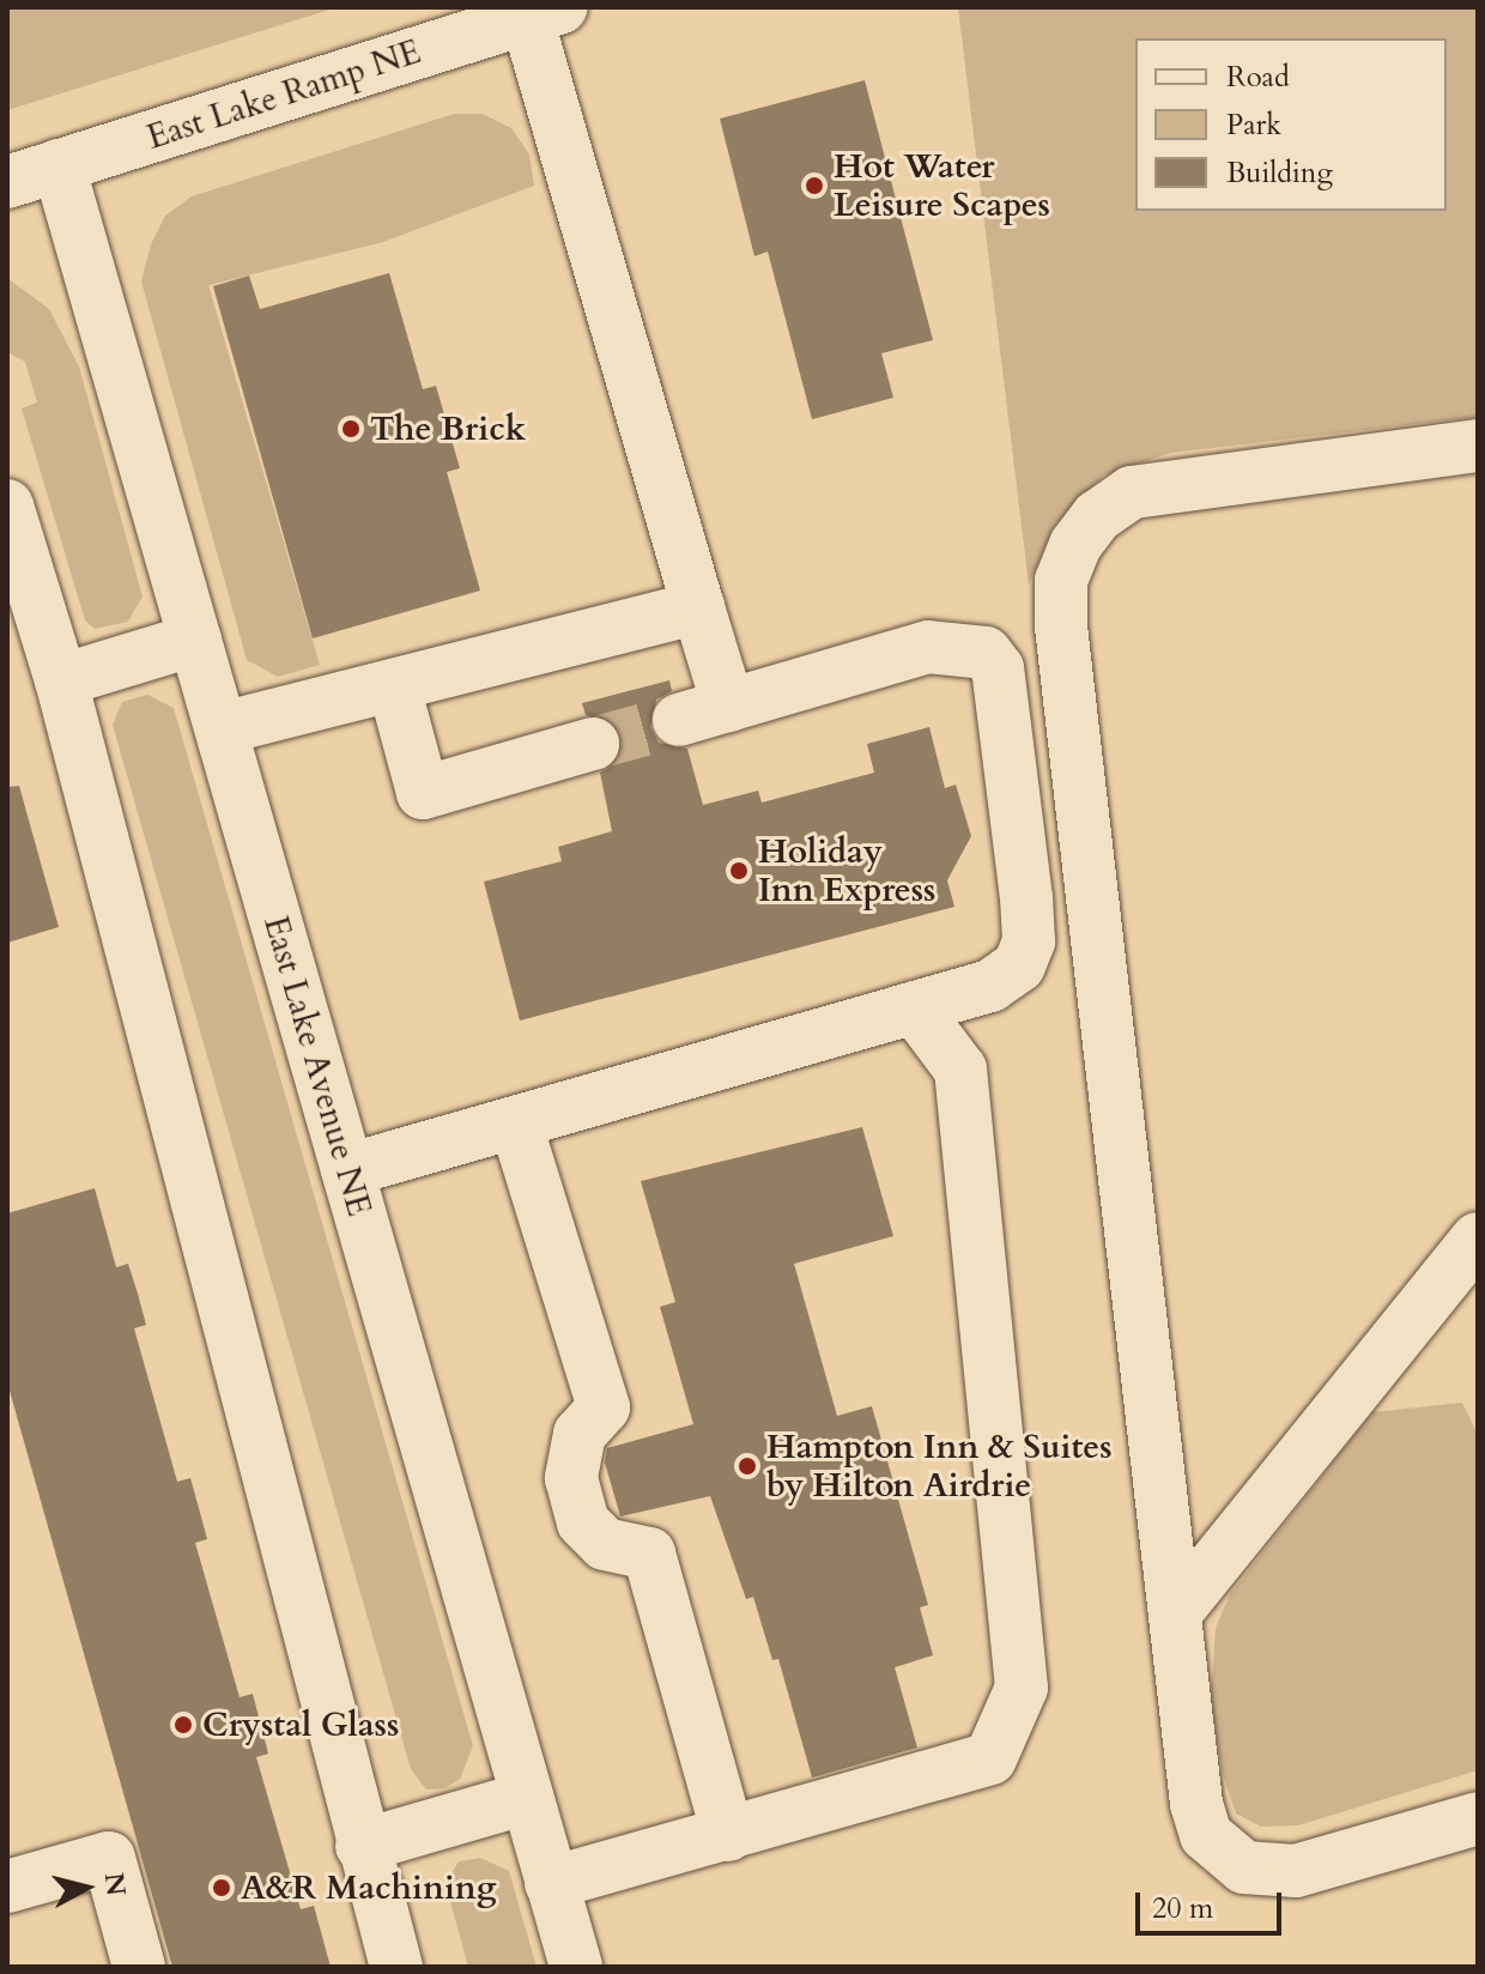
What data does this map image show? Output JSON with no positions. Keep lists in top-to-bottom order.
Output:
{
  "streets": {
    "street": ["East Lake Ramp NE", "East Lake Avenue NE"]
  },
  "crossings": [
    ["East Lake Ramp NE", "East Lake Avenue NE"]
  ],
  "places": [
    "Hot Water Leisure Scapes",
    "The Brick",
    "Holiday Inn Express",
    "Hampton Inn & Suites by Hilton Airdrie",
    "Crystal Glass",
    "A&R Machining"
  ],
  "legend": ["Road", "Park", "Building"],
  "scale_bar": "20 m",
  "north": "right"
}
